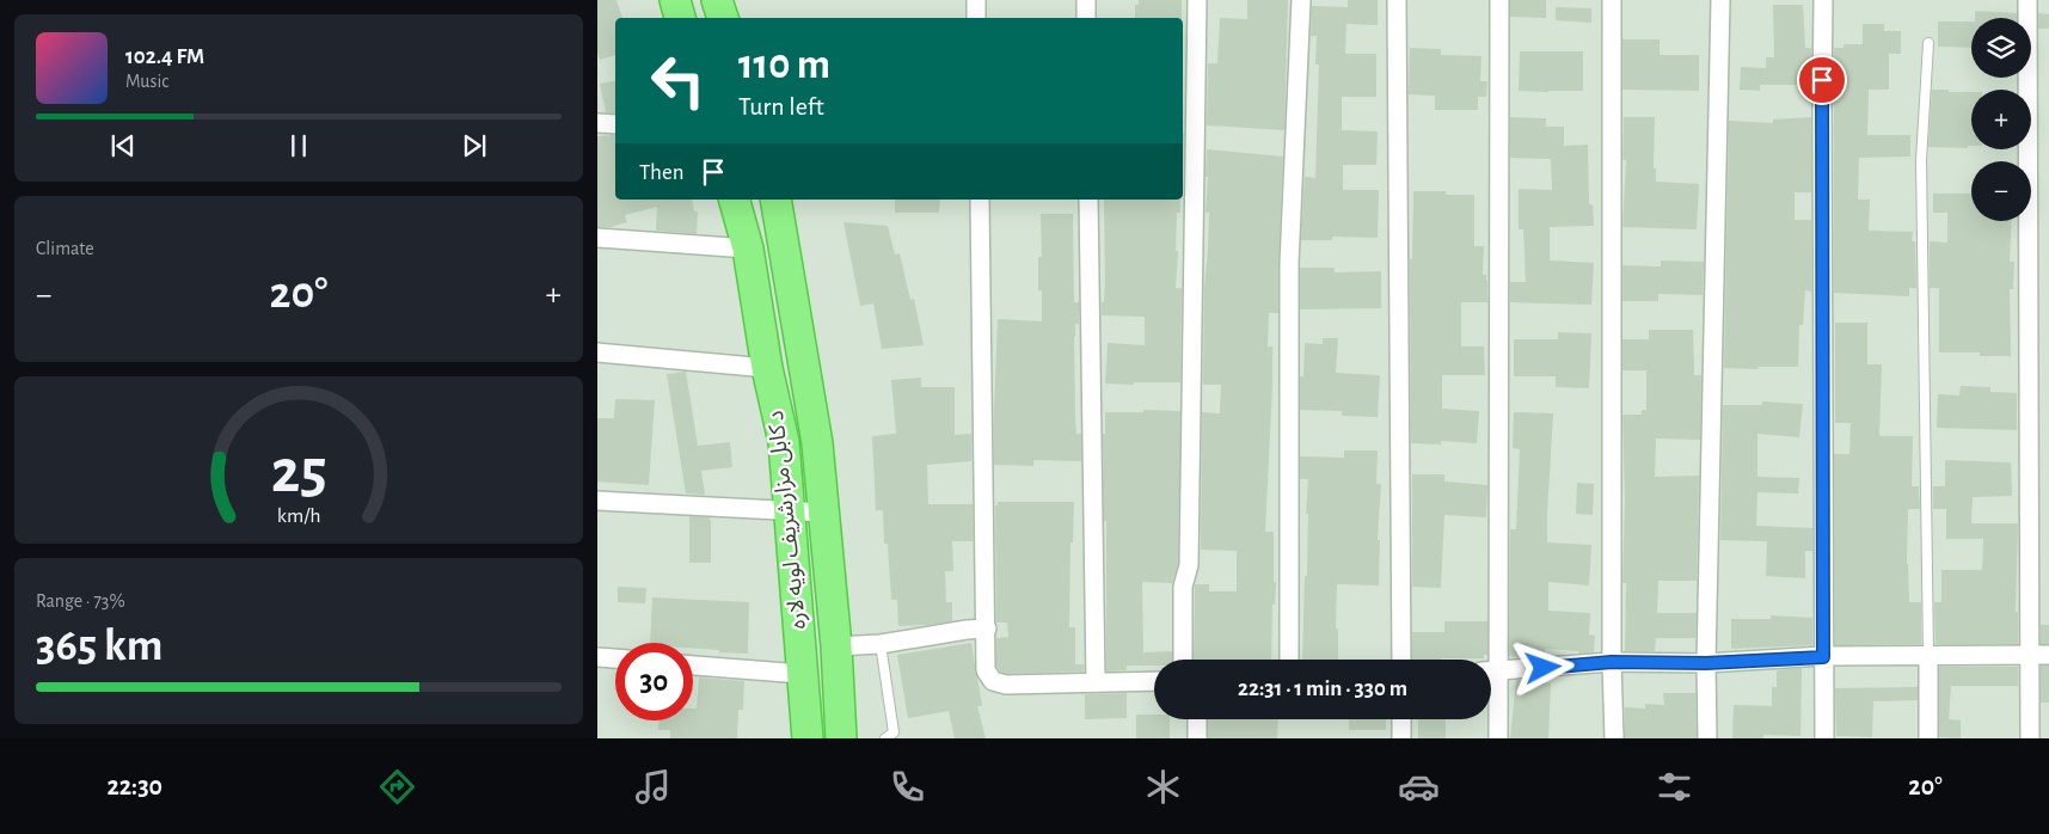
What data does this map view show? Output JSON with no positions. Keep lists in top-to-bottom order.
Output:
{
  "streets": {
    "highway": ["د کابل مزارشریف لویه لاره"]
  },
  "page": {
    "map_buttons": ["+", "−"],
    "turn": ["110 m", "Turn left"],
    "song": ["102.4 FM", "Music"],
    "then": "Then",
    "tile": [
      "Climate",
      ["Range · 73%", "365 km"]
    ],
    "heat": ["−", "20°", "+"],
    "limit": "30",
    "trip": "22:31 · 1 min · 330 m",
    "tabs": ["22:30", "20°"],
    "gauge": ["25", "km/h"]
  }
}
